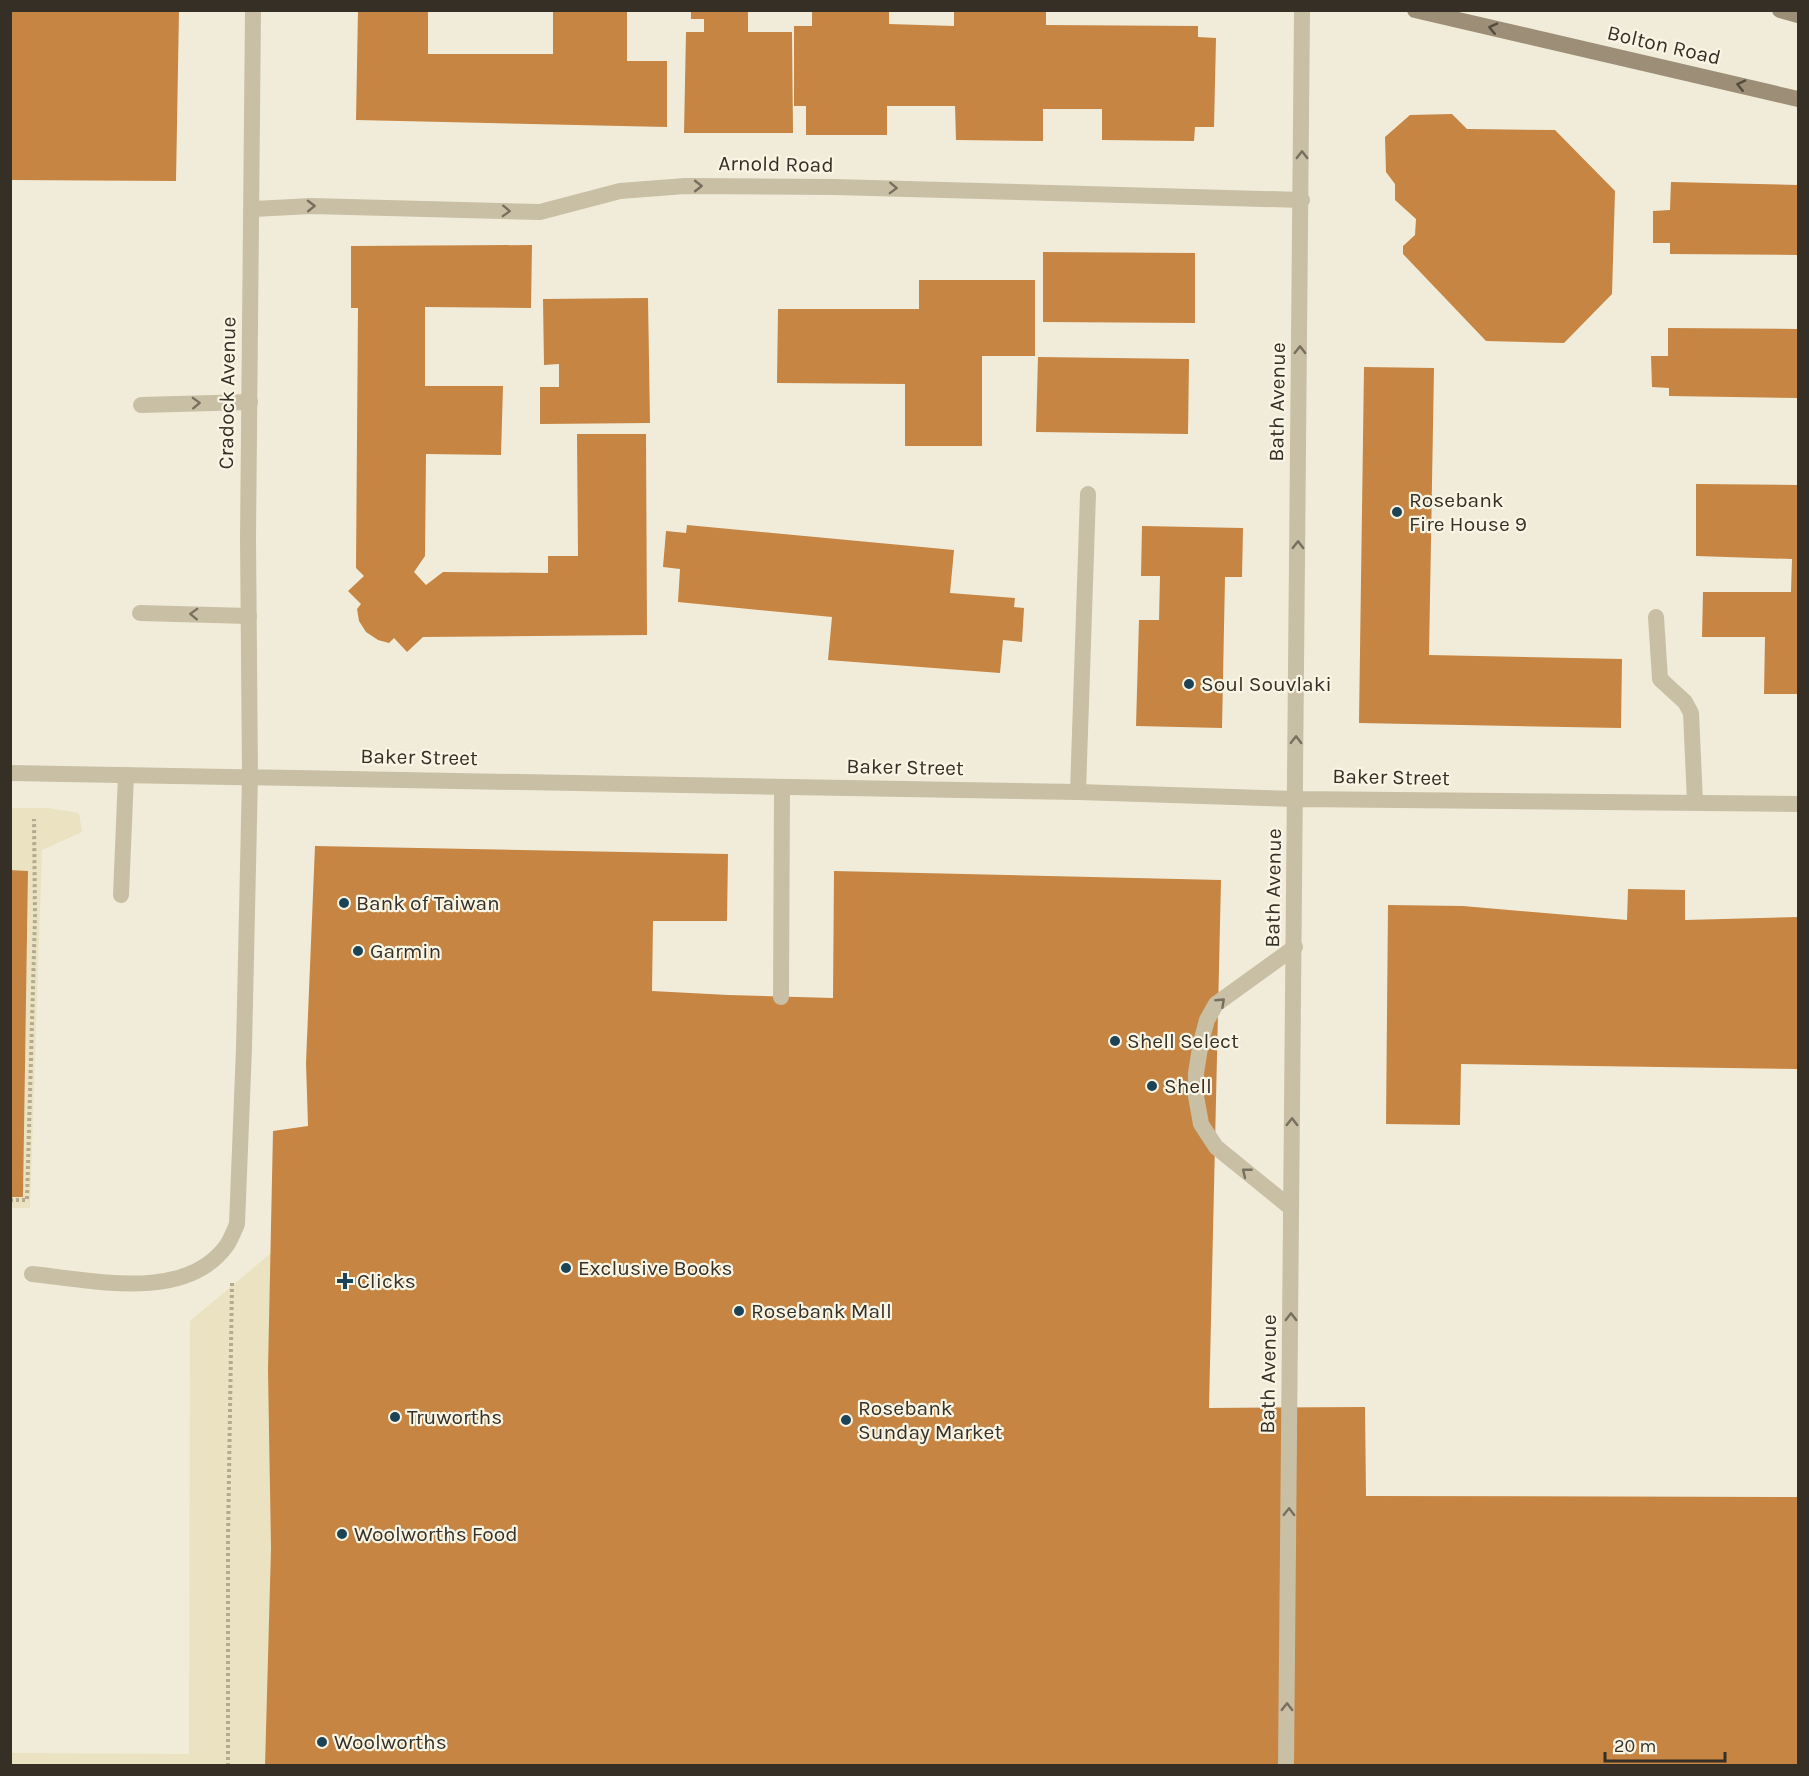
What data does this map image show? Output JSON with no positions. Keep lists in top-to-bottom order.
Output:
{
  "streets": {
    "main road": ["Bolton Road"],
    "street": [
      "Arnold Road",
      "Cradock Avenue",
      "Bath Avenue",
      "Baker Street"
    ]
  },
  "crossings": [
    ["Arnold Road", "Cradock Avenue"],
    ["Arnold Road", "Bath Avenue"],
    ["Cradock Avenue", "Baker Street"],
    ["Bath Avenue", "Baker Street"]
  ],
  "one_way": ["Bolton Road", "Arnold Road", "Bath Avenue"],
  "places": {
    "other": [
      "Rosebank Fire House 9",
      "Soul Souvlaki",
      "Bank of Taiwan",
      "Garmin",
      "Shell Select",
      "Shell",
      "Exclusive Books",
      "Rosebank Mall",
      "Truworths",
      "Rosebank Sunday Market",
      "Woolworths Food",
      "Woolworths"
    ],
    "health": ["Clicks"]
  },
  "scale_bar": "20 m"
}
